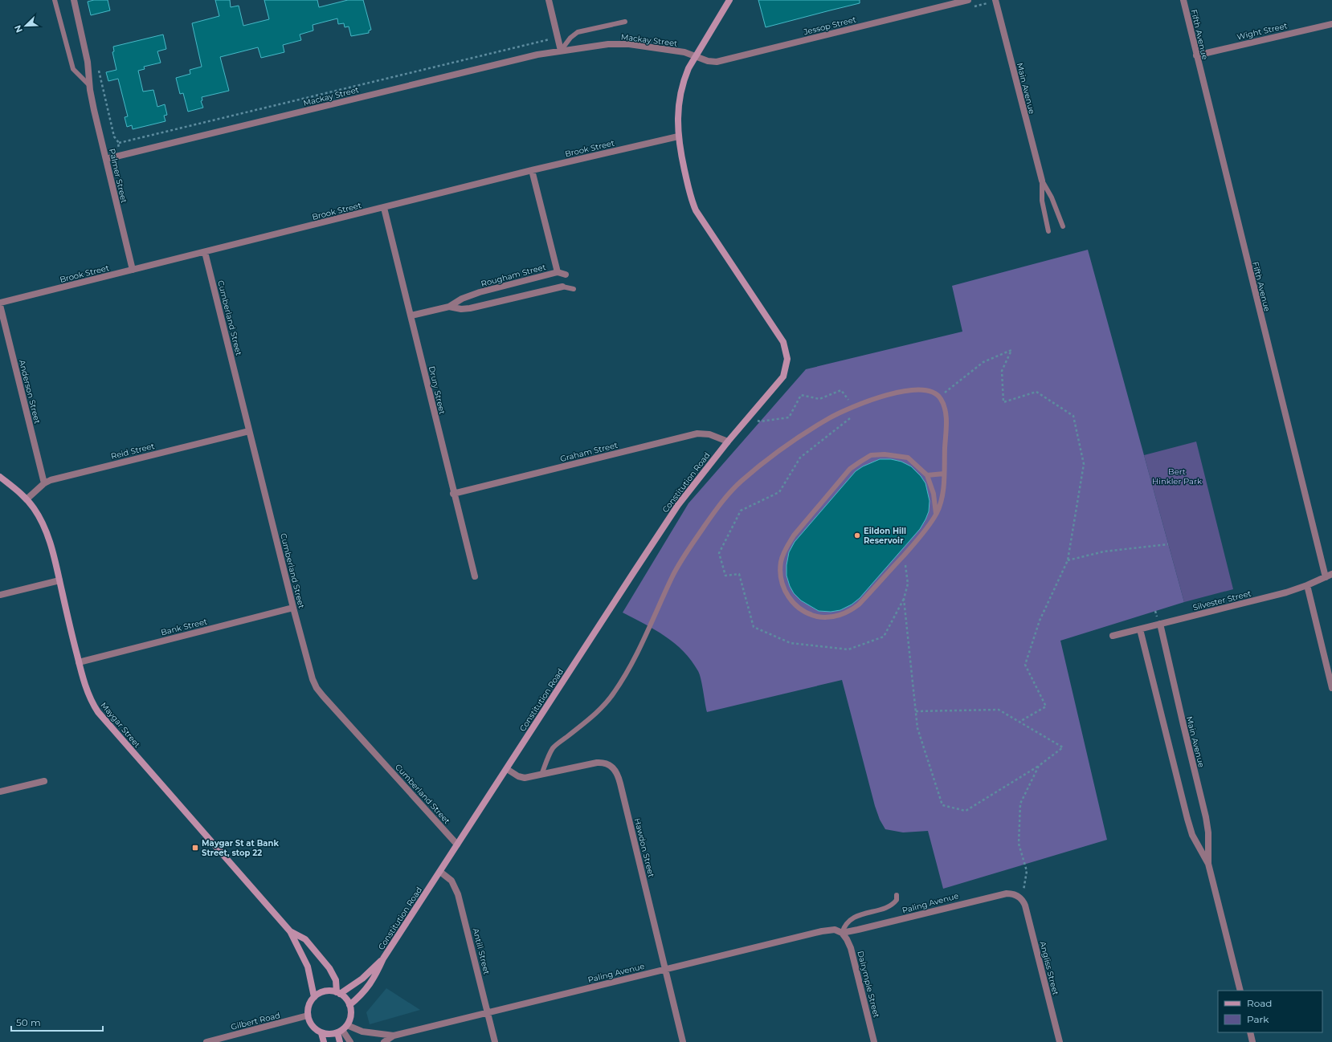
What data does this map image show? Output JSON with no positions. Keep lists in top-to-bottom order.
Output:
{
  "streets": {
    "street": [
      "Jessop Street",
      "Wight Street",
      "Fifth Avenue",
      "Mackay Street",
      "Main Avenue",
      "Brook Street",
      "Palmer Street",
      "Rougham Street",
      "Cumberland Street",
      "Drury Street",
      "Anderson Street",
      "Reid Street",
      "Graham Street",
      "Constitution Road",
      "Silvester Street",
      "Bank Street",
      "Maygar Street",
      "Hawdon Street",
      "Paling Avenue",
      "Antill Street",
      "Angliss Street",
      "Dalrymple Street",
      "Gilbert Road"
    ]
  },
  "crossings": [
    ["Jessop Street", "Mackay Street"],
    ["Jessop Street", "Constitution Road"],
    ["Wight Street", "Fifth Avenue"],
    ["Fifth Avenue", "Silvester Street"],
    ["Mackay Street", "Palmer Street"],
    ["Mackay Street", "Constitution Road"],
    ["Main Avenue", "Silvester Street"],
    ["Brook Street", "Palmer Street"],
    ["Brook Street", "Rougham Street"],
    ["Brook Street", "Cumberland Street"],
    ["Brook Street", "Drury Street"],
    ["Brook Street", "Anderson Street"],
    ["Brook Street", "Constitution Road"],
    ["Rougham Street", "Drury Street"],
    ["Cumberland Street", "Reid Street"],
    ["Cumberland Street", "Constitution Road"],
    ["Cumberland Street", "Bank Street"],
    ["Drury Street", "Graham Street"],
    ["Anderson Street", "Reid Street"],
    ["Reid Street", "Maygar Street"],
    ["Graham Street", "Constitution Road"],
    ["Constitution Road", "Maygar Street"],
    ["Constitution Road", "Hawdon Street"],
    ["Constitution Road", "Paling Avenue"],
    ["Constitution Road", "Antill Street"],
    ["Constitution Road", "Gilbert Road"],
    ["Bank Street", "Maygar Street"],
    ["Maygar Street", "Paling Avenue"],
    ["Maygar Street", "Gilbert Road"],
    ["Hawdon Street", "Paling Avenue"],
    ["Paling Avenue", "Antill Street"],
    ["Paling Avenue", "Angliss Street"],
    ["Paling Avenue", "Dalrymple Street"],
    ["Paling Avenue", "Gilbert Road"]
  ],
  "parks": ["Bert Hinkler Park"],
  "places": {
    "other": ["Eildon Hill Reservoir"],
    "transit": ["Maygar St at Bank Street, stop 22"]
  },
  "legend": ["Road", "Park"],
  "scale_bar": "50 m",
  "north": "bottom left"
}
